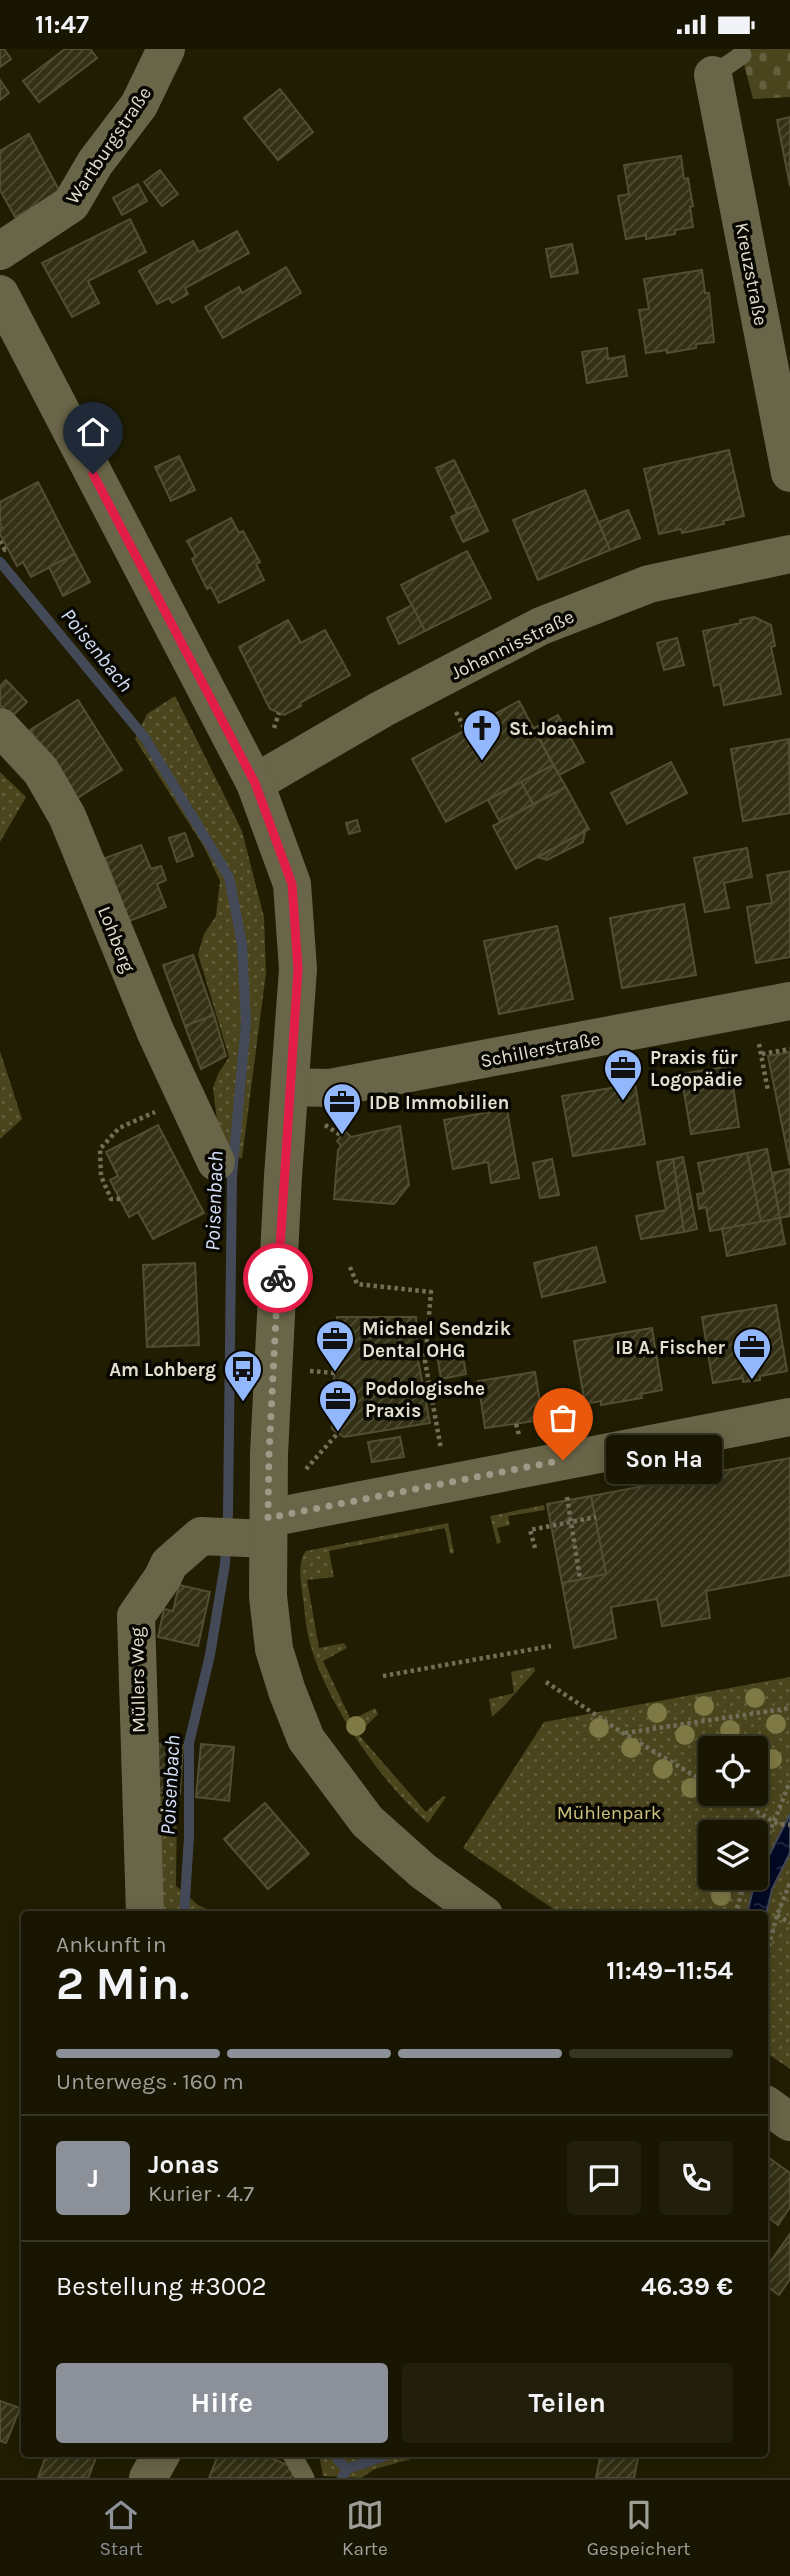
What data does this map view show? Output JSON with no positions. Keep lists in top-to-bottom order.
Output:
{
  "streets": {
    "street": [
      "Wartburgstraße",
      "Kreuzstraße",
      "Johannisstraße",
      "Lohberg",
      "Schillerstraße",
      "Müllers Weg"
    ]
  },
  "water": ["Poisenbach"],
  "parks": ["Mühlenpark"],
  "places": {
    "church": ["St. Joachim"],
    "office": [
      "Praxis für Logopädie",
      "IDB Immobilien",
      "Michael Sendzik Dental OHG",
      "IB A. Fischer",
      "Podologische Praxis"
    ],
    "bus stop": ["Am Lohberg"],
    "other": ["Son Ha"]
  },
  "page": {
    "status": "11:47",
    "bubble": "Son Ha",
    "heading": ["2 Min.", "Ankunft in", "11:49–11:54"],
    "panel": [
      "Jonas",
      "Kurier · 4.7",
      "Bestellung #3002",
      "46.39 €"
    ],
    "bar": "Unterwegs · 160 m",
    "round": "J",
    "buttons": ["Hilfe", "Teilen"],
    "tabs": ["Start", "Karte", "Gespeichert"]
  }
}
